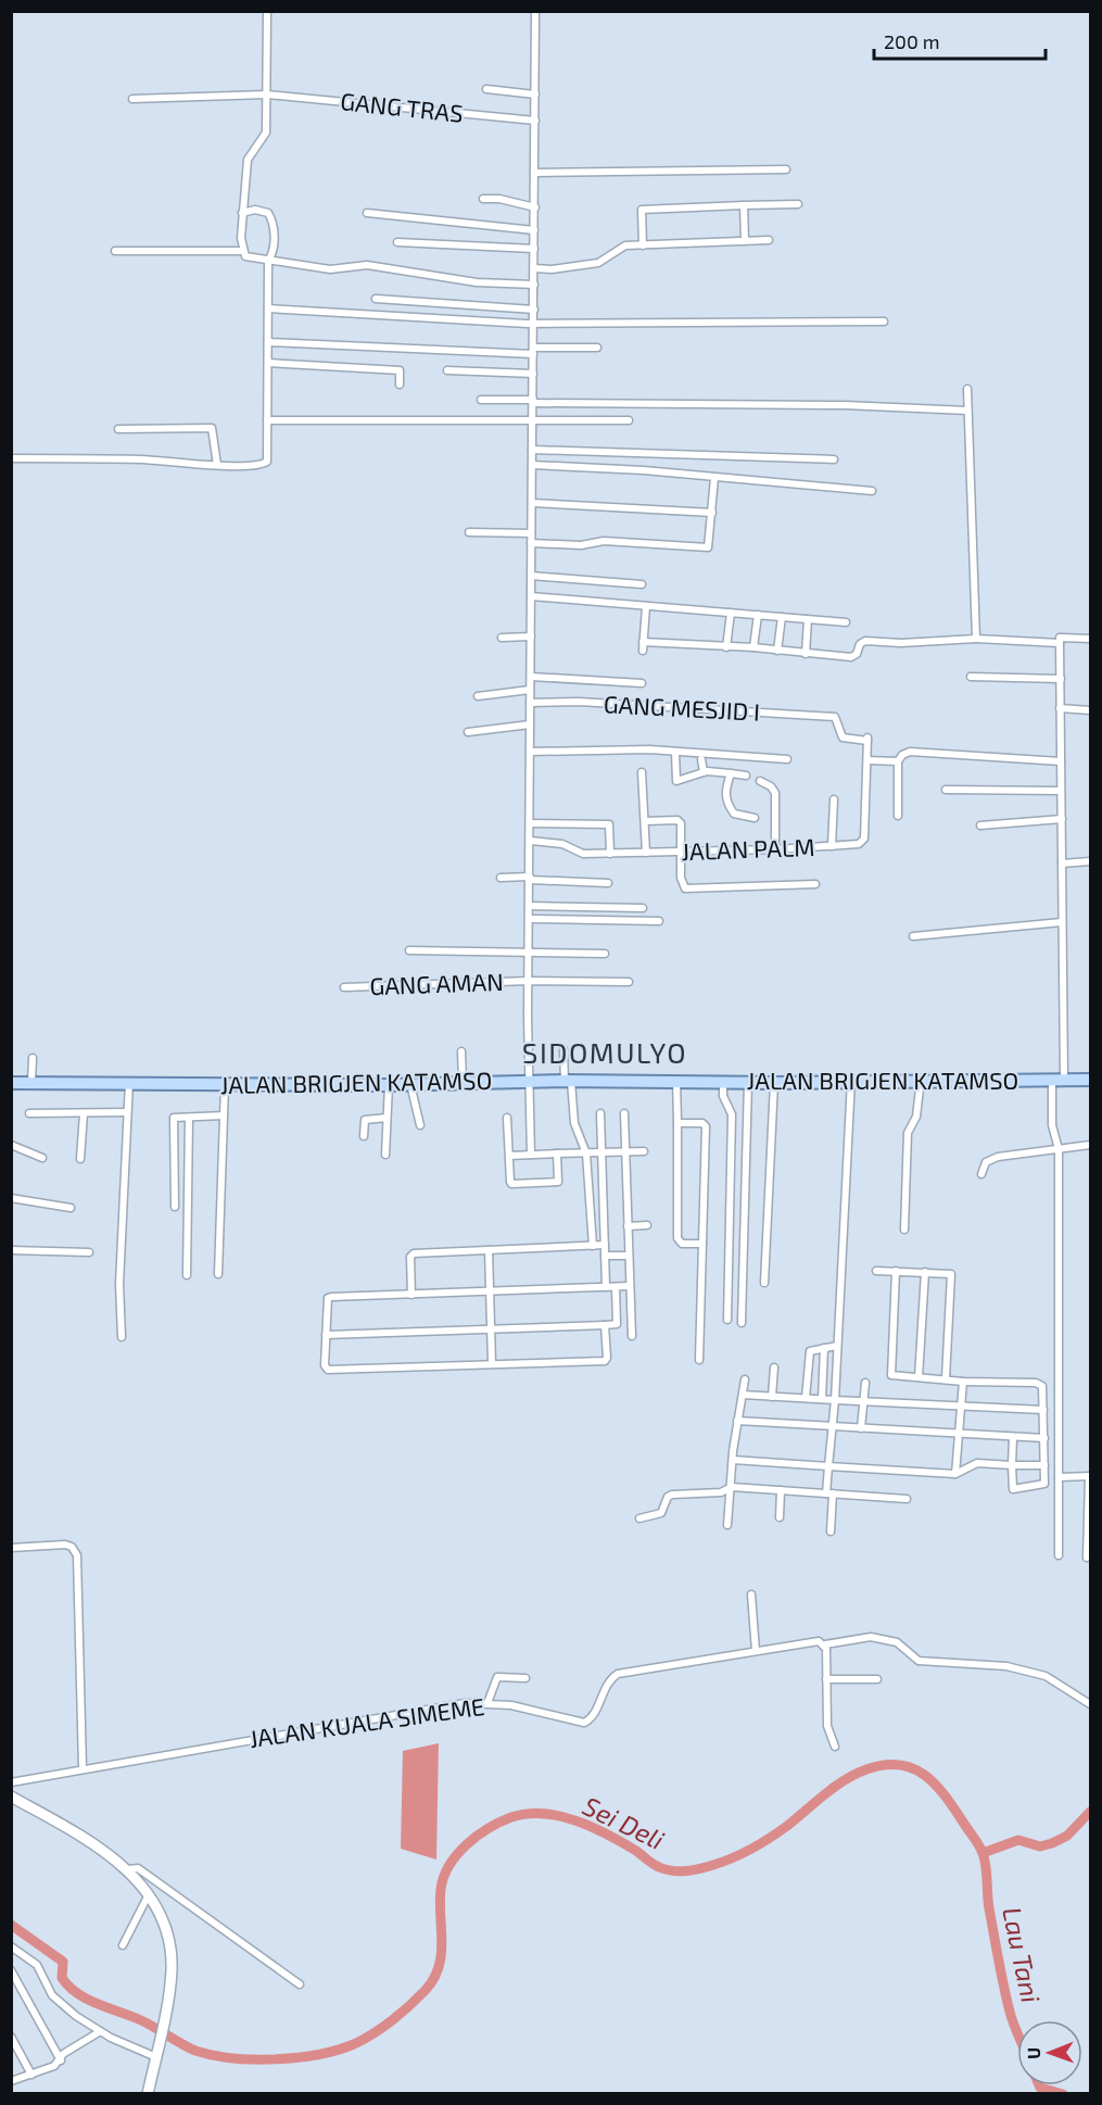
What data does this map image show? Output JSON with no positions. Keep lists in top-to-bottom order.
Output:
{
  "streets": {
    "main road": ["JALAN BRIGJEN KATAMSO"],
    "street": [
      "GANG TRAS",
      "GANG MESJID I",
      "JALAN PALM",
      "GANG AMAN",
      "JALAN KUALA SIMEME"
    ]
  },
  "crossings": [
    ["GANG MESJID I", "JALAN PALM"]
  ],
  "districts": ["SIDOMULYO"],
  "water": ["Sei Deli", "Lau Tani"],
  "scale_bar": "200 m",
  "north": "left"
}
